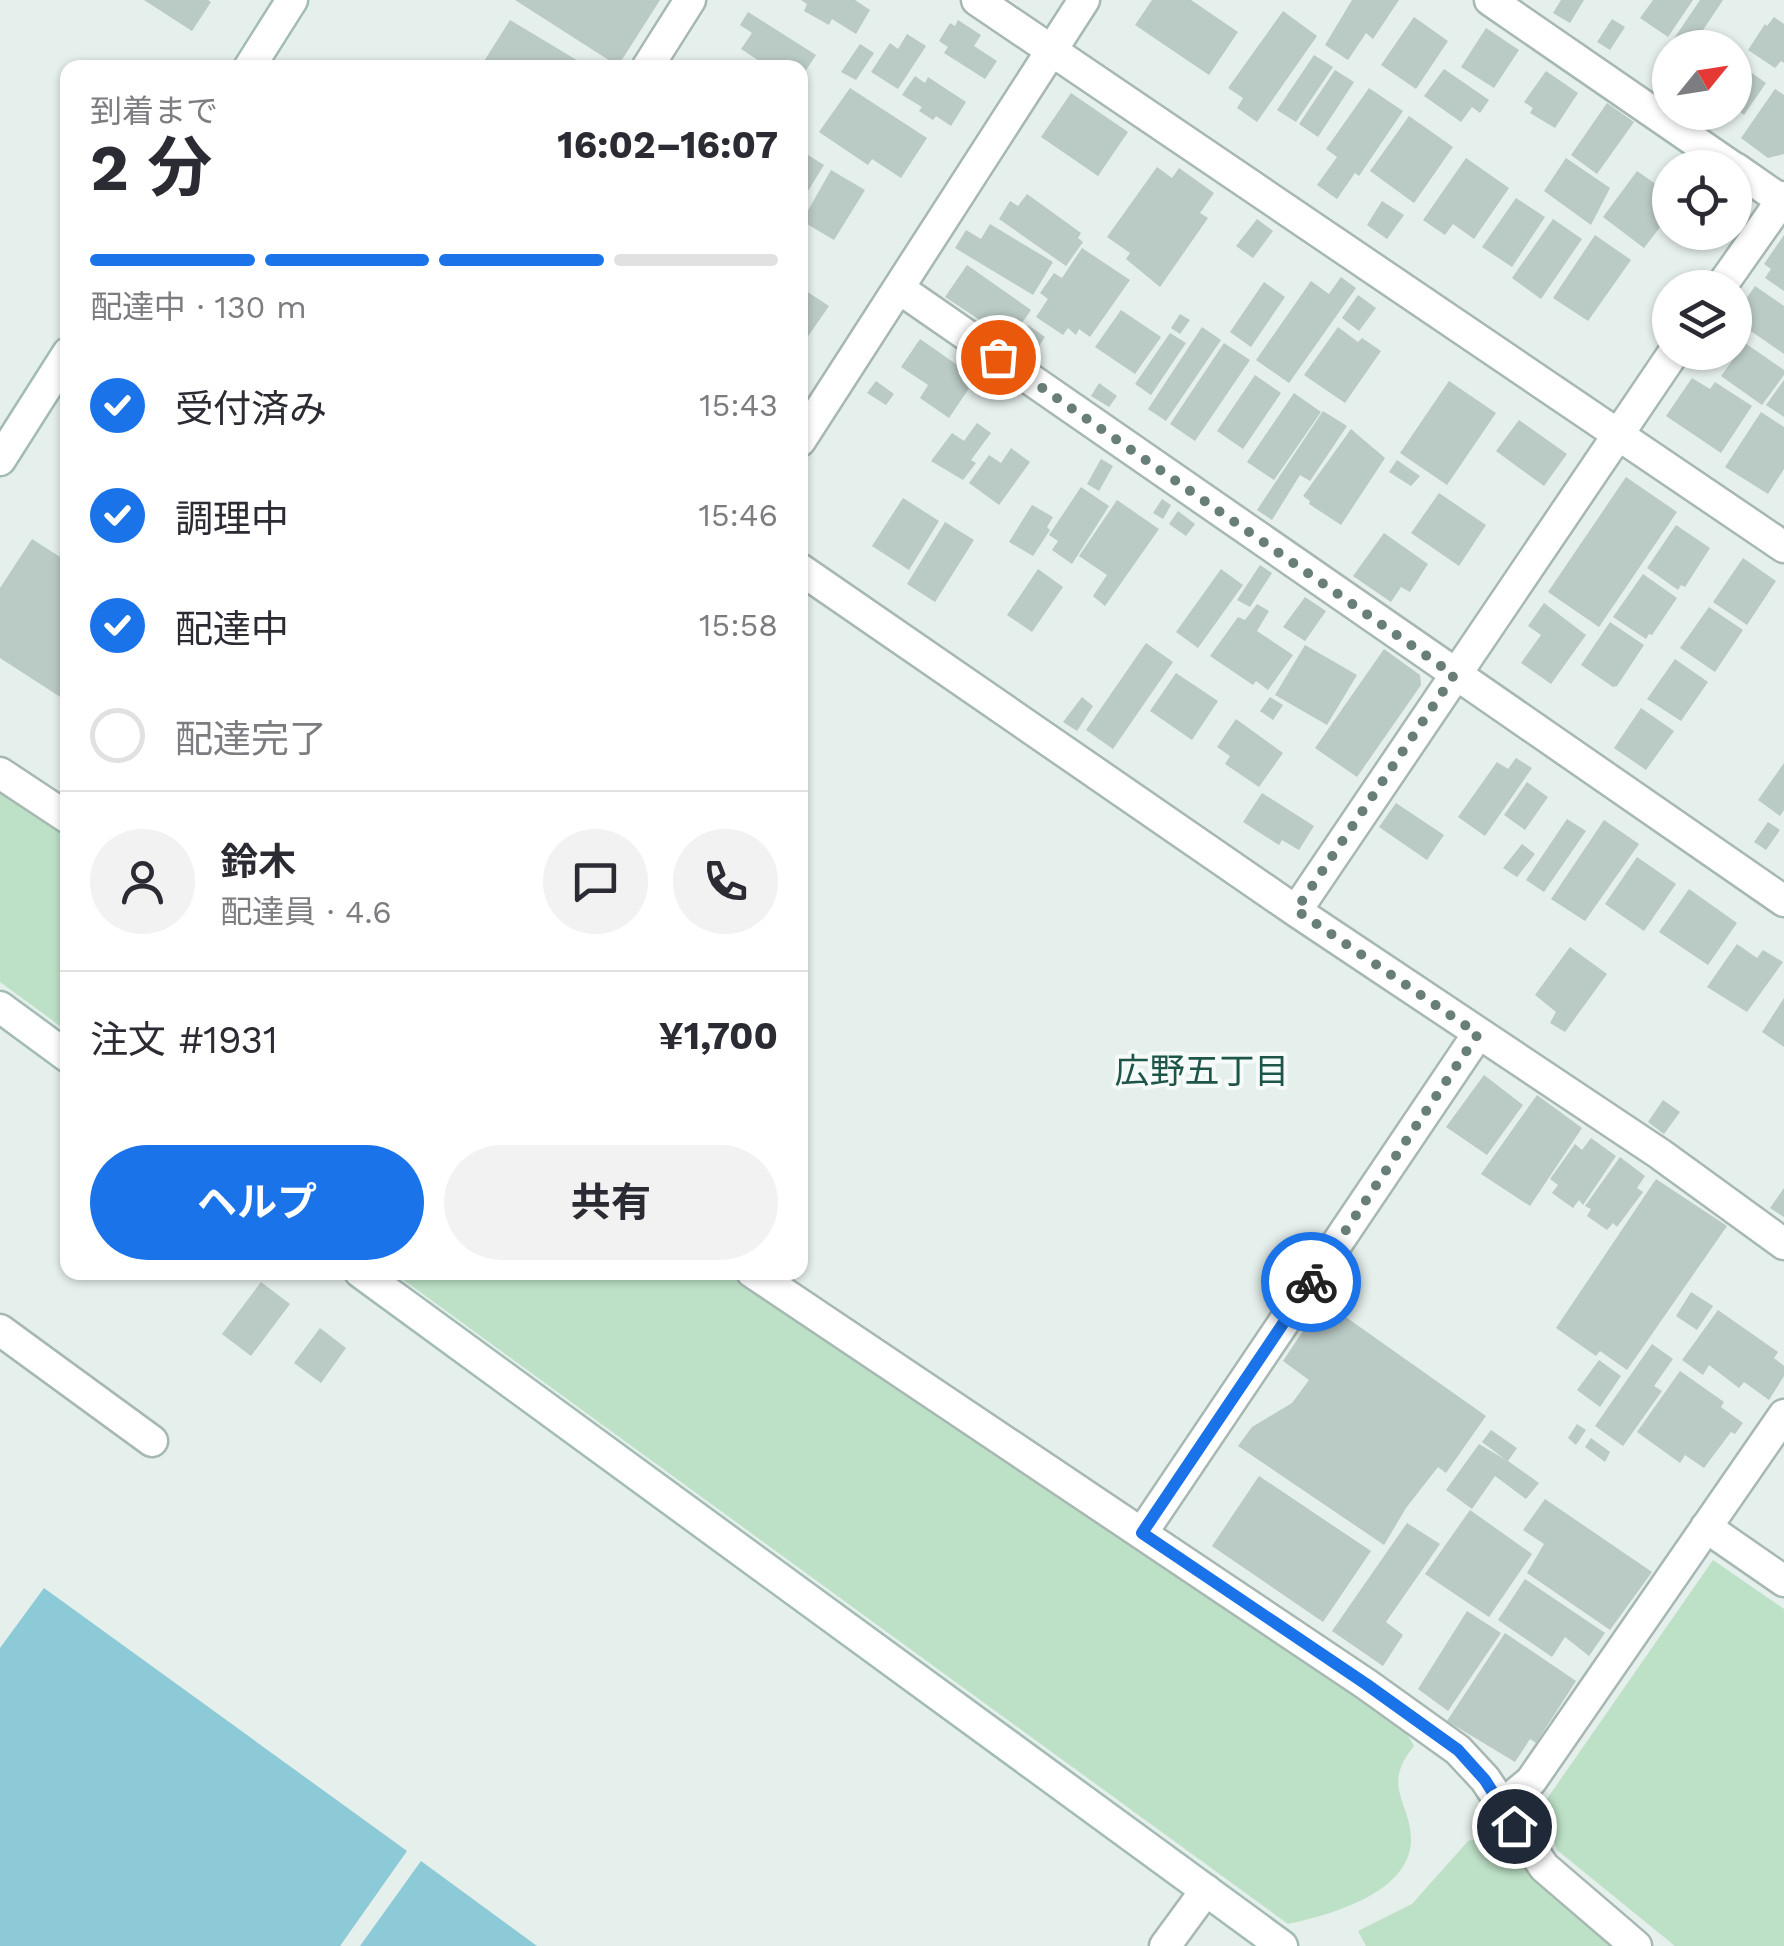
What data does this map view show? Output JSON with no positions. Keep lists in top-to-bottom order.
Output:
{
  "districts": ["広野五丁目"],
  "north": "top right",
  "page": {
    "heading": ["2 分", "到着まで", "16:02–16:07"],
    "panel": [
      "鈴木",
      "配達員 · 4.6",
      "注文 #1931",
      "¥1,700"
    ],
    "bar": "配達中 · 130 m",
    "list": [
      ["受付済み", "15:43"],
      ["調理中", "15:46"],
      ["配達中", "15:58"],
      "配達完了"
    ],
    "buttons": ["ヘルプ", "共有"]
  }
}
